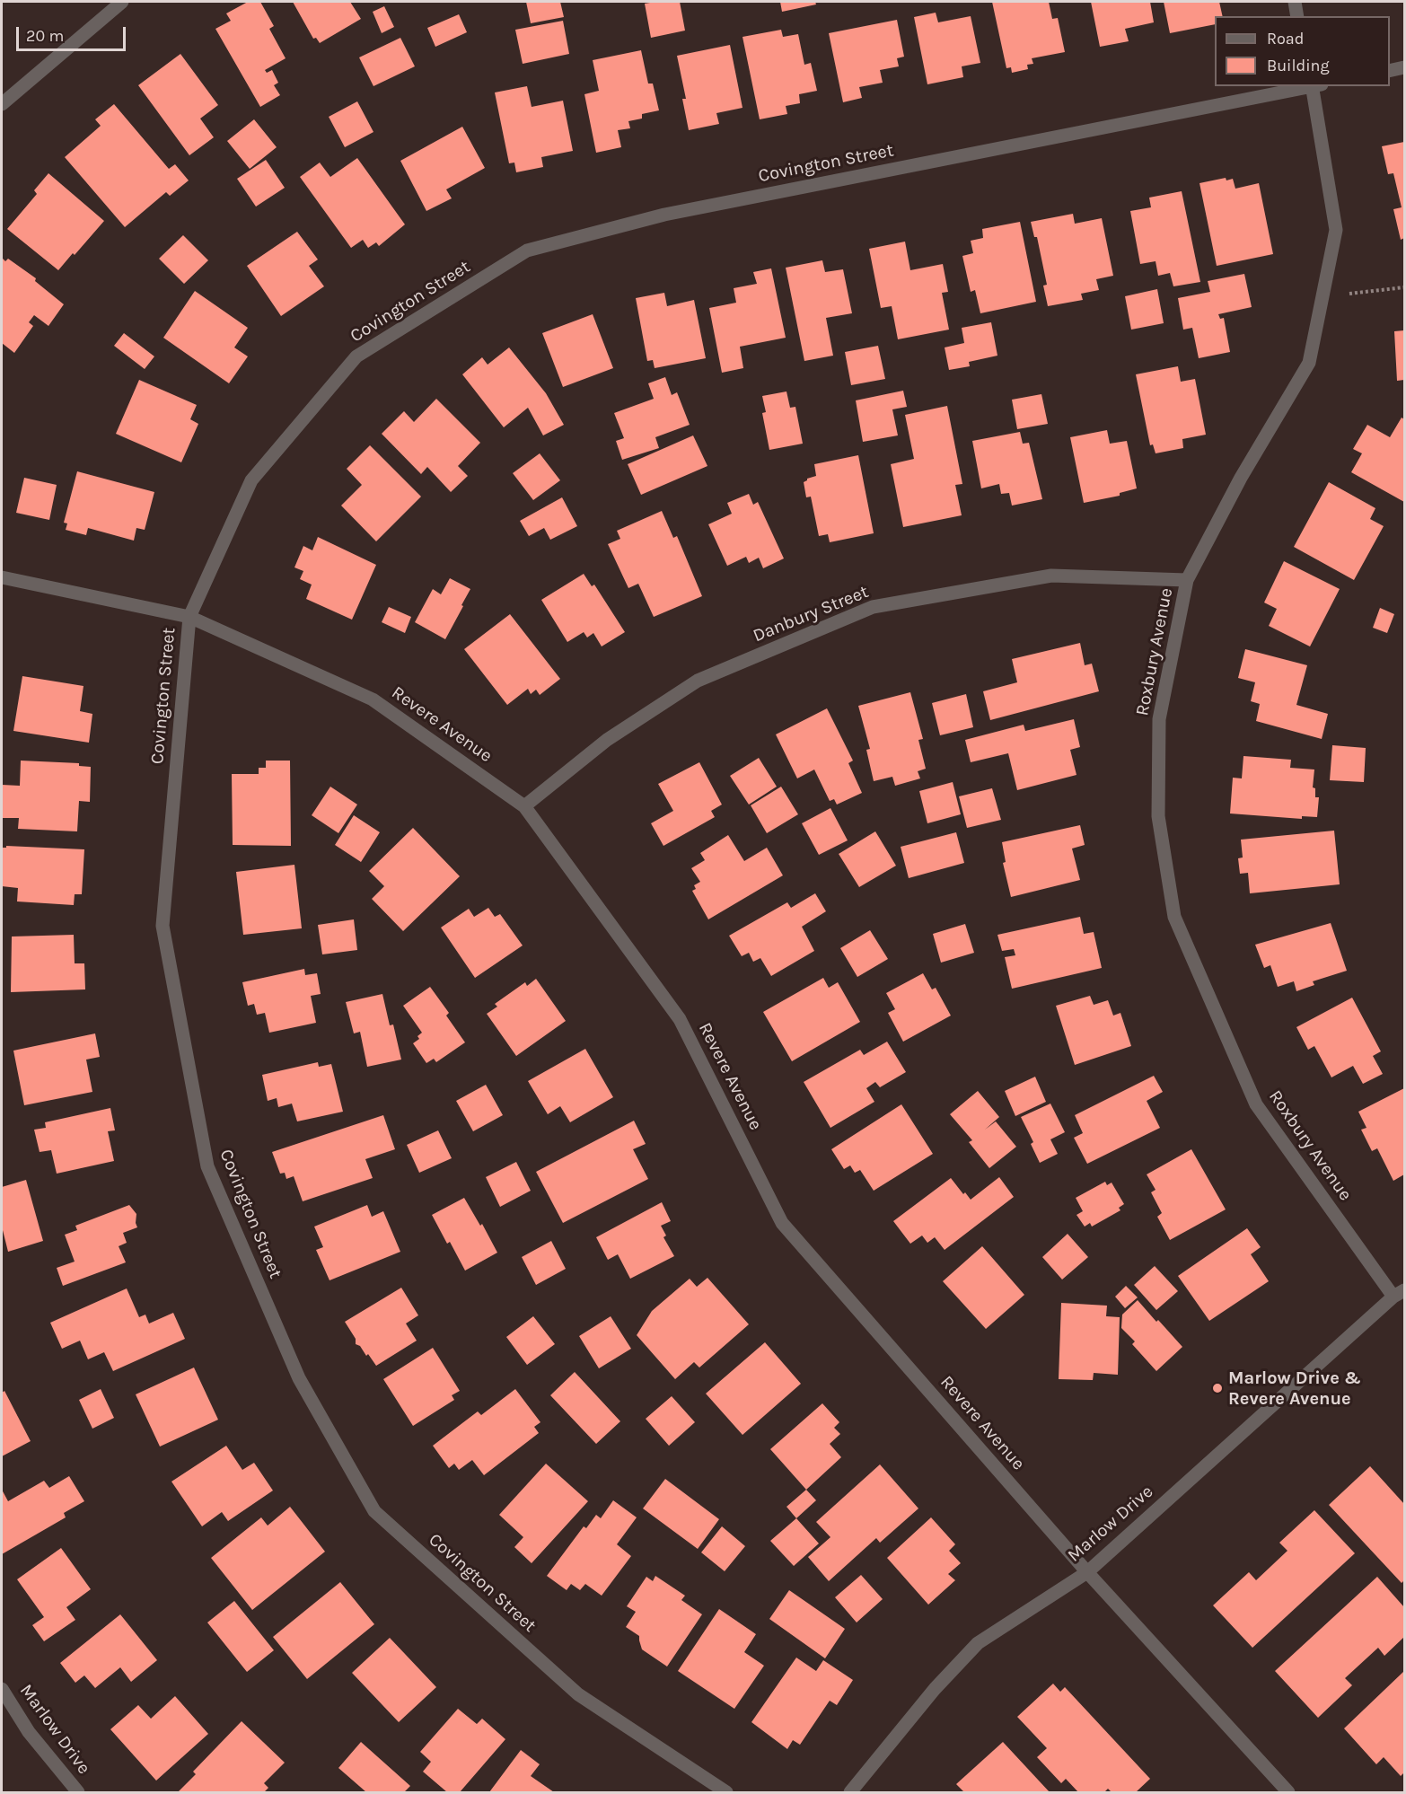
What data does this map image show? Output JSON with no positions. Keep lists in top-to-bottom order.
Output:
{
  "streets": {
    "street": [
      "Covington Street",
      "Danbury Street",
      "Roxbury Avenue",
      "Revere Avenue",
      "Marlow Drive"
    ]
  },
  "crossings": [
    ["Covington Street", "Revere Avenue"],
    ["Danbury Street", "Roxbury Avenue"],
    ["Danbury Street", "Revere Avenue"],
    ["Roxbury Avenue", "Marlow Drive"],
    ["Revere Avenue", "Marlow Drive"]
  ],
  "places": ["Marlow Drive & Revere Avenue"],
  "legend": ["Road", "Building"],
  "scale_bar": "20 m"
}
